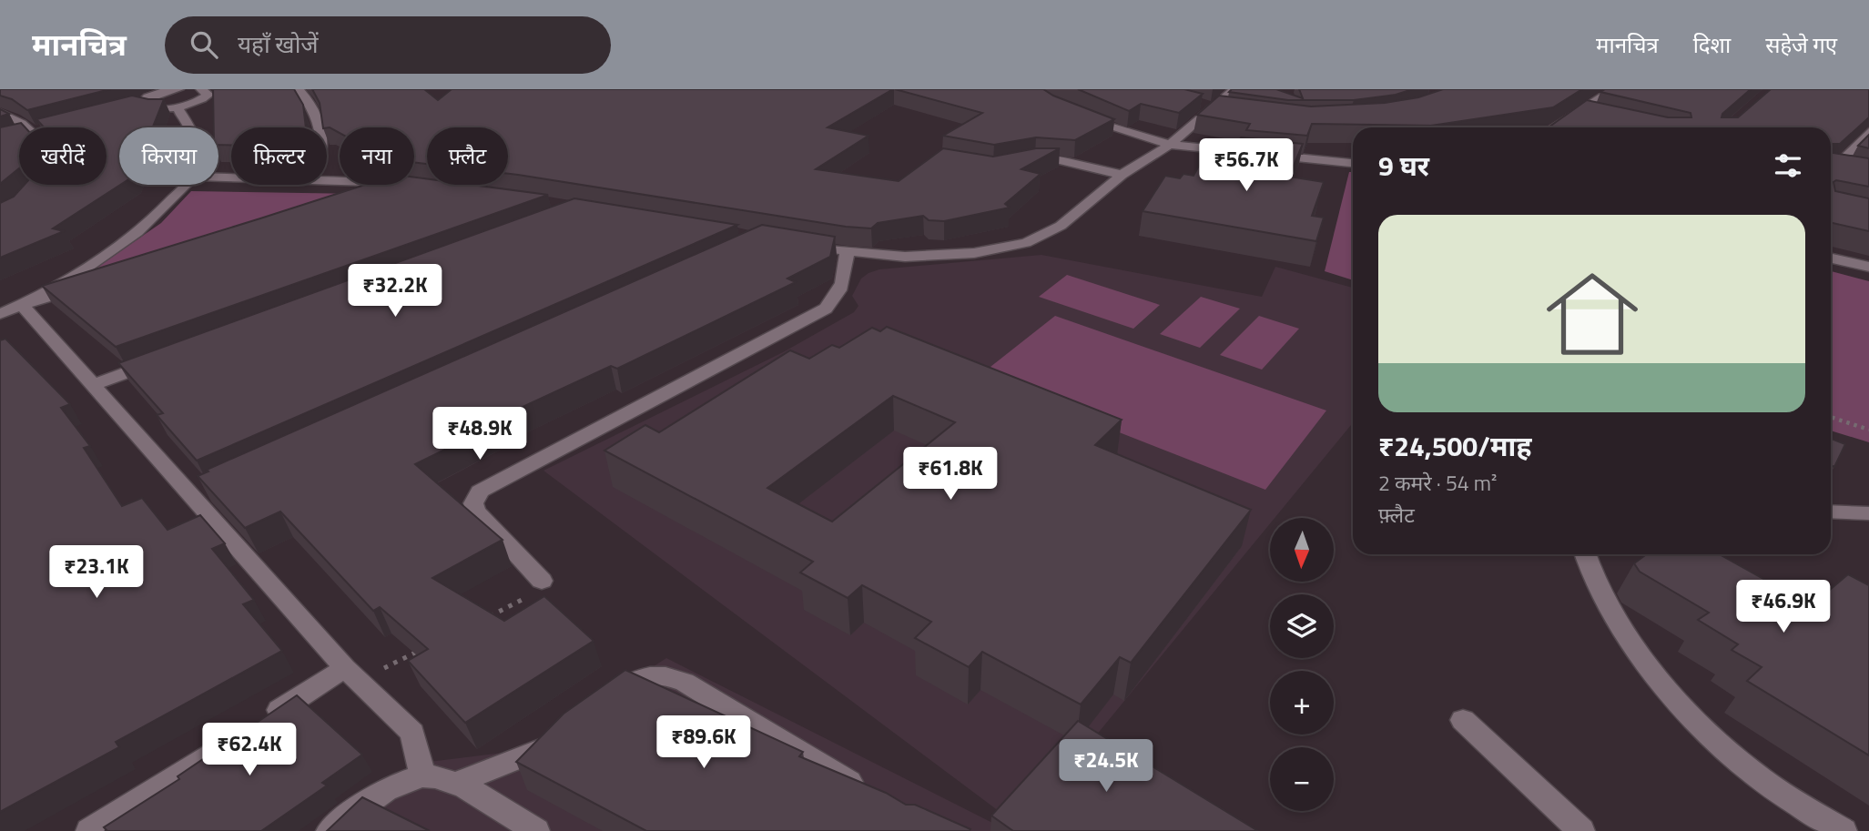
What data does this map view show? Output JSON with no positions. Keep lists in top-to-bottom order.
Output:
{
  "north": "bottom",
  "page": {
    "header": "मानचित्र",
    "search": "यहाँ खोजें",
    "nav": ["मानचित्र", "दिशा", "सहेजे गए"],
    "chip": [
      "खरीदें",
      "किराया",
      "फ़िल्टर",
      "नया",
      "फ़्लैट"
    ],
    "heading": "9 घर",
    "price": [
      "₹56.7K",
      "₹32.2K",
      "₹48.9K",
      "₹61.8K",
      "₹23.1K",
      "₹46.9K",
      "₹89.6K",
      "₹62.4K",
      "₹24.5K"
    ],
    "list": [
      {
        "name": "₹24,500/माह",
        "note": "2 कमरे · 54 m² · फ़्लैट"
      }
    ],
    "map_buttons": ["+", "−"]
  }
}
